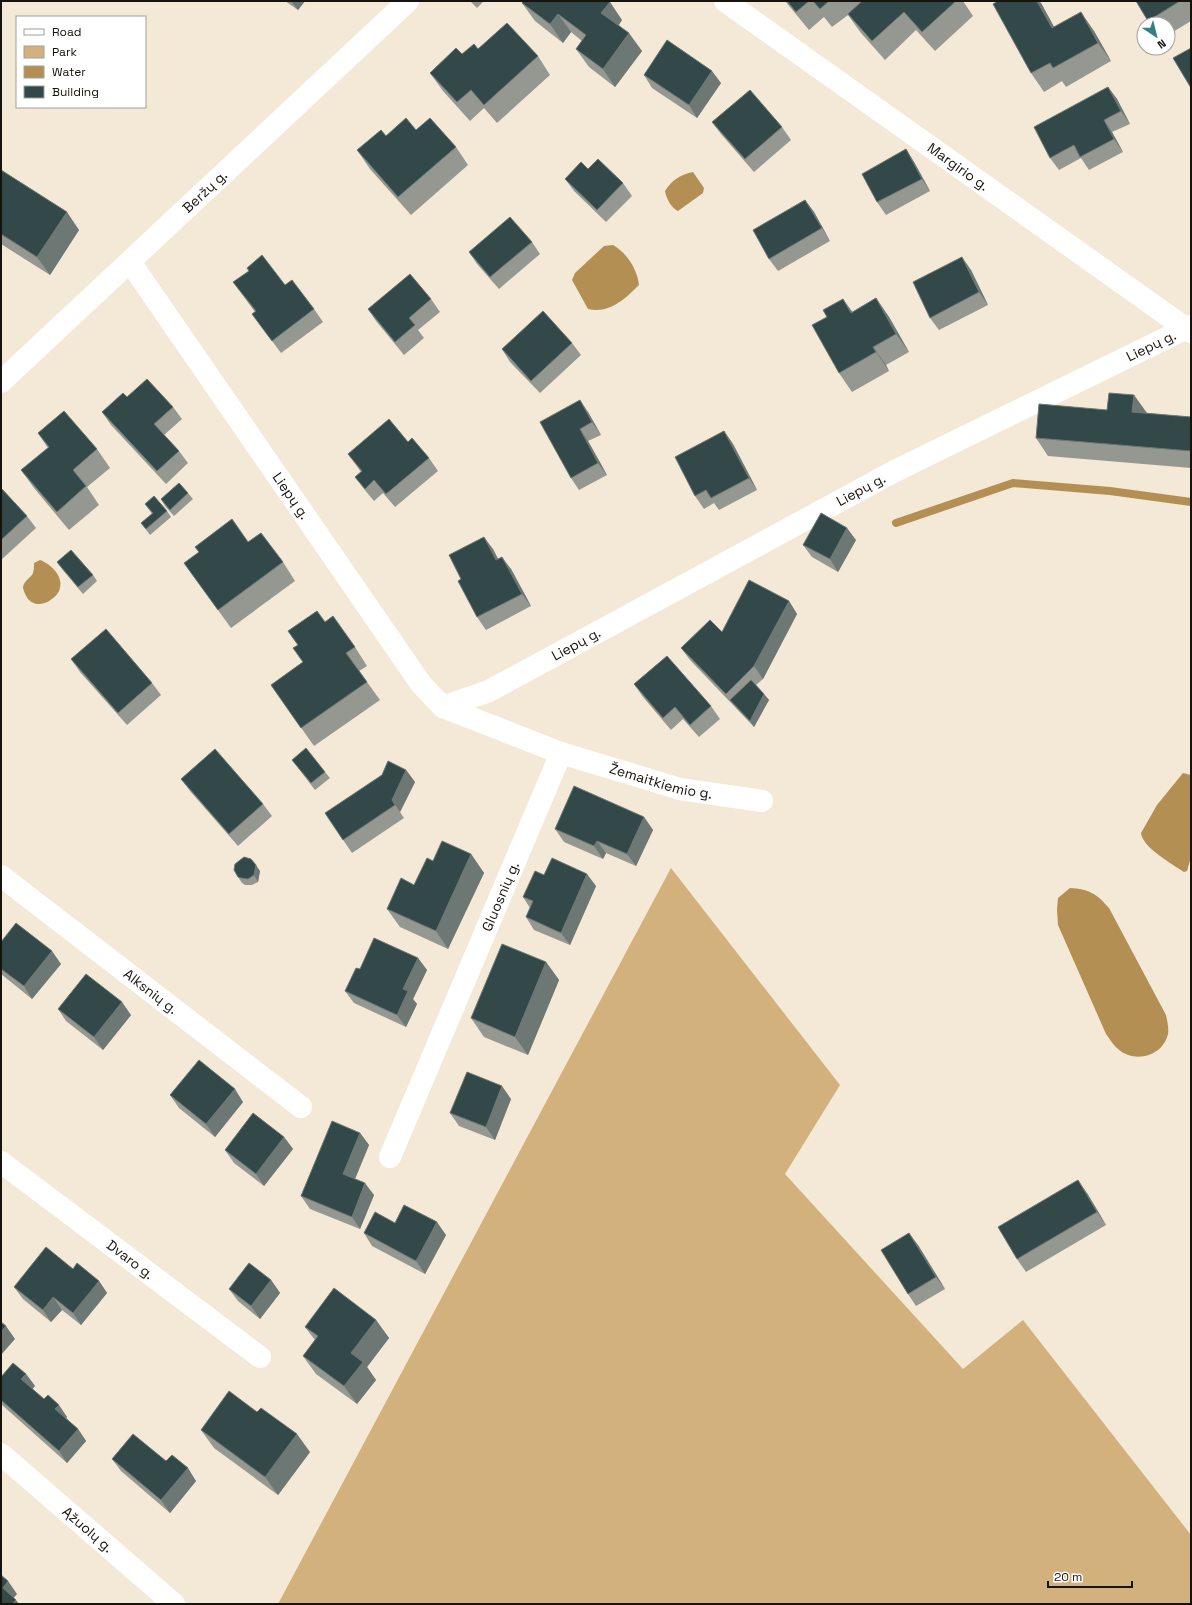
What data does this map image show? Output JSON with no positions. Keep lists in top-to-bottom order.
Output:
{
  "streets": {
    "street": [
      "Margirio g.",
      "Beržų g.",
      "Liepų g.",
      "Žemaitkiemio g.",
      "Gluosnių g.",
      "Alksnių g.",
      "Dvaro g.",
      "Ąžuolų g."
    ]
  },
  "crossings": [
    ["Margirio g.", "Liepų g."],
    ["Beržų g.", "Liepų g."],
    ["Žemaitkiemio g.", "Gluosnių g."]
  ],
  "legend": [
    "Road",
    "Park",
    "Water",
    "Building"
  ],
  "scale_bar": "20 m",
  "north": "bottom right"
}
